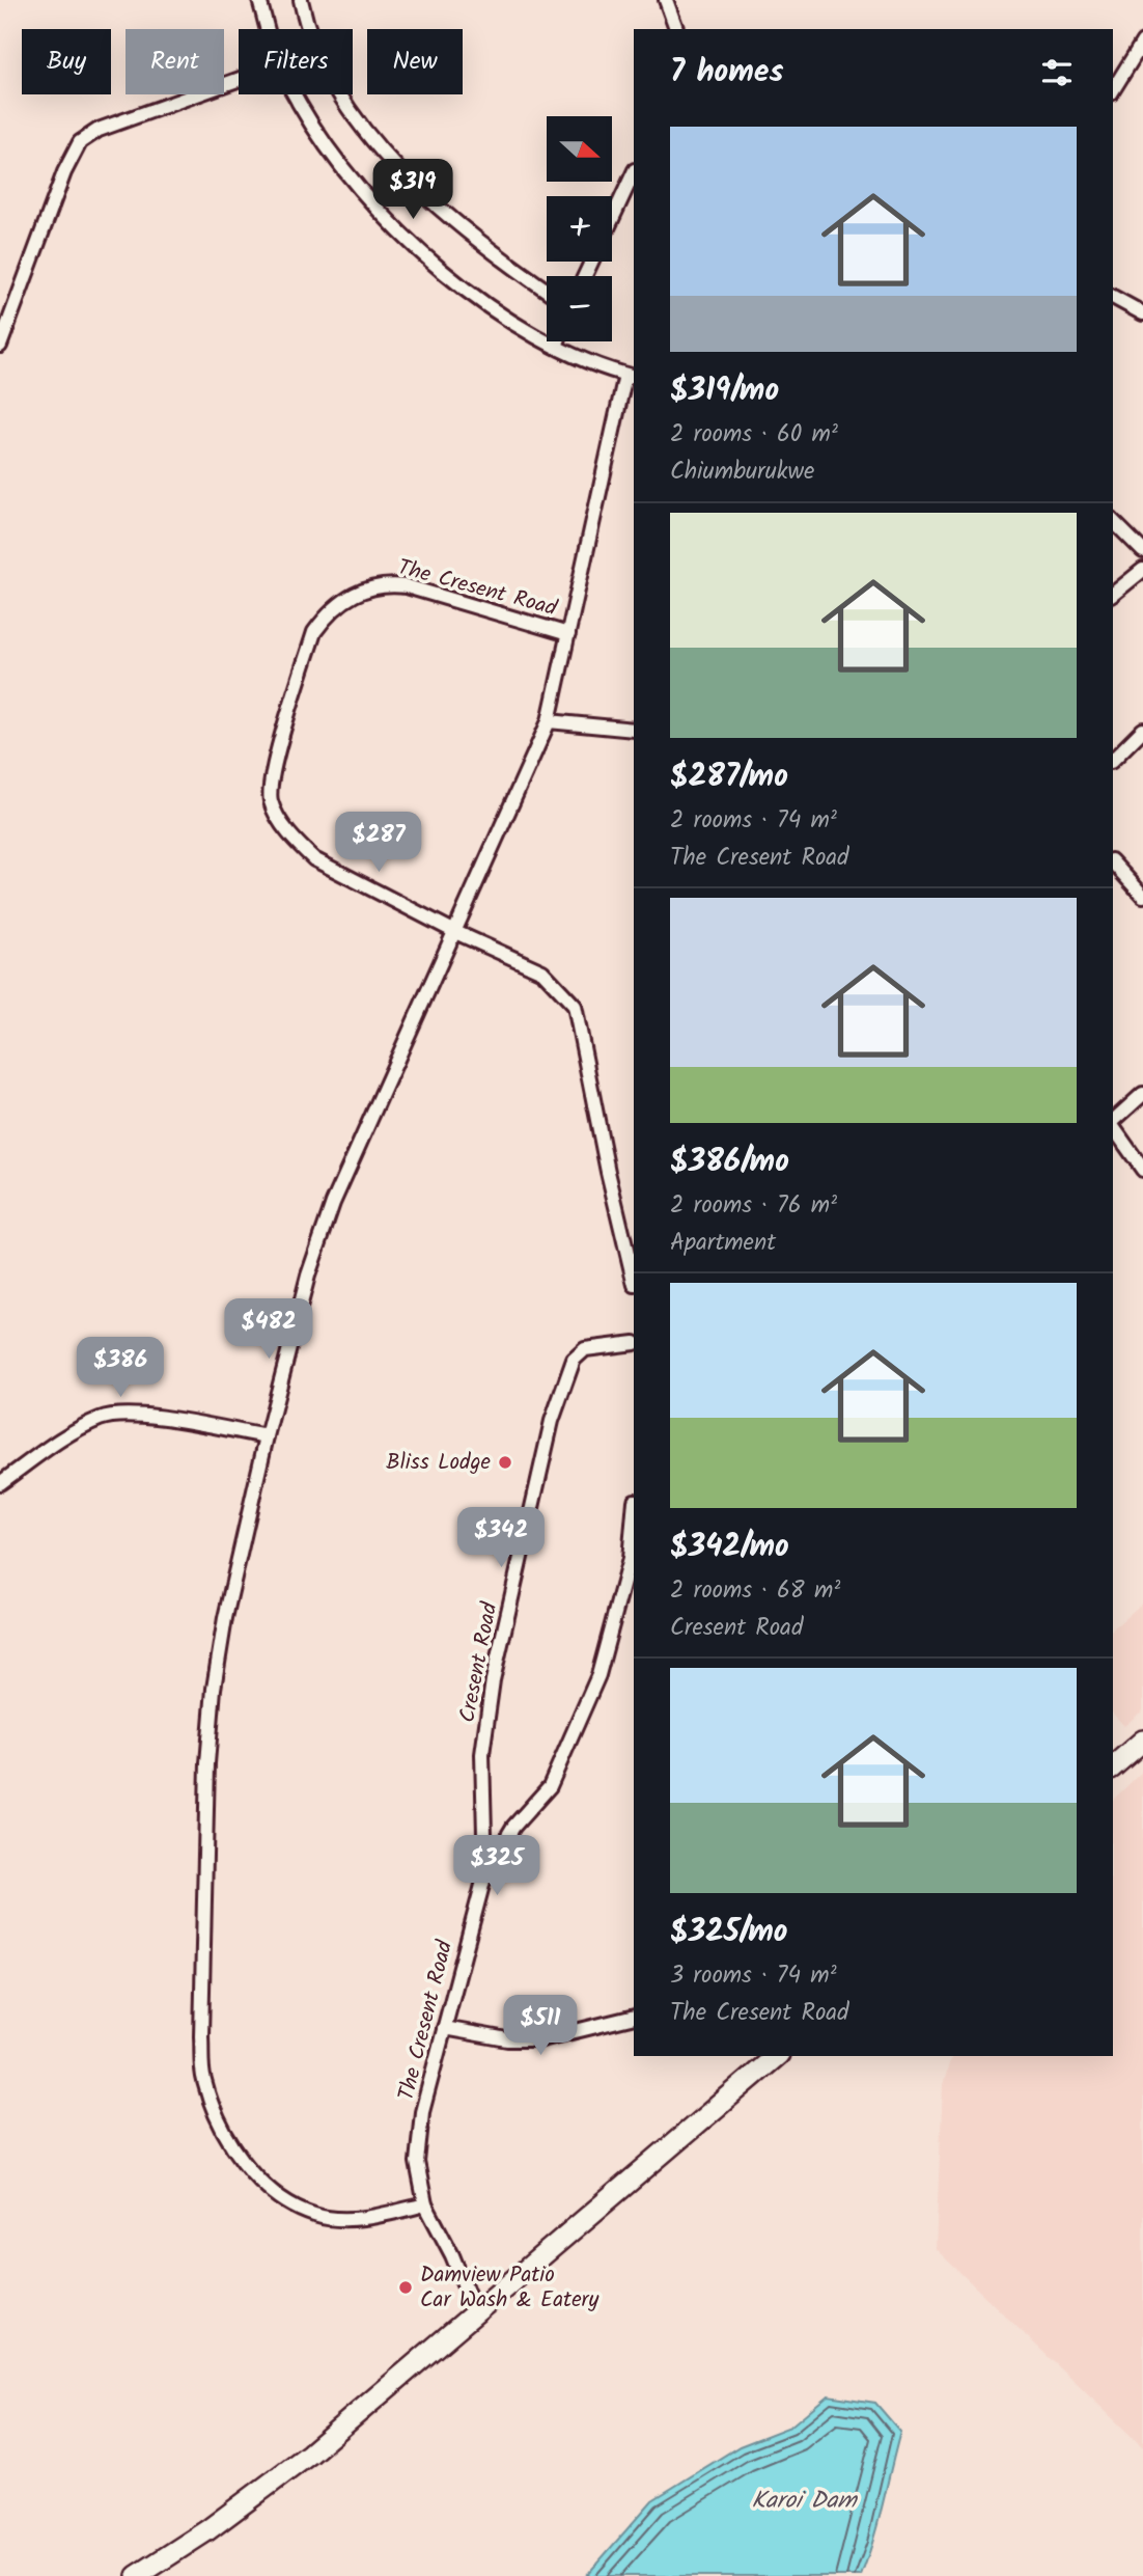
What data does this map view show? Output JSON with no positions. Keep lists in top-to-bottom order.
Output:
{
  "streets": {
    "street": ["The Cresent Road", "Cresent Road"]
  },
  "crossings": [
    ["The Cresent Road", "Cresent Road"]
  ],
  "water": ["Karoi Dam"],
  "places": ["Bliss Lodge", "Damview Patio Car Wash & Eatery"],
  "north": "right",
  "page": {
    "chip": [
      "Buy",
      "Rent",
      "Filters",
      "New"
    ],
    "heading": "7 homes",
    "map_buttons": ["+", "−"],
    "list": [
      {
        "name": "$319/mo",
        "note": "2 rooms · 60 m² · Chiumburukwe"
      },
      {
        "name": "$287/mo",
        "note": "2 rooms · 74 m² · The Cresent Road"
      },
      {
        "name": "$386/mo",
        "note": "2 rooms · 76 m² · Apartment"
      },
      {
        "name": "$342/mo",
        "note": "2 rooms · 68 m² · Cresent Road"
      },
      {
        "name": "$325/mo",
        "note": "3 rooms · 74 m² · The Cresent Road"
      }
    ],
    "price": [
      "$319",
      "$287",
      "$482",
      "$386",
      "$342",
      "$325",
      "$511"
    ]
  }
}
